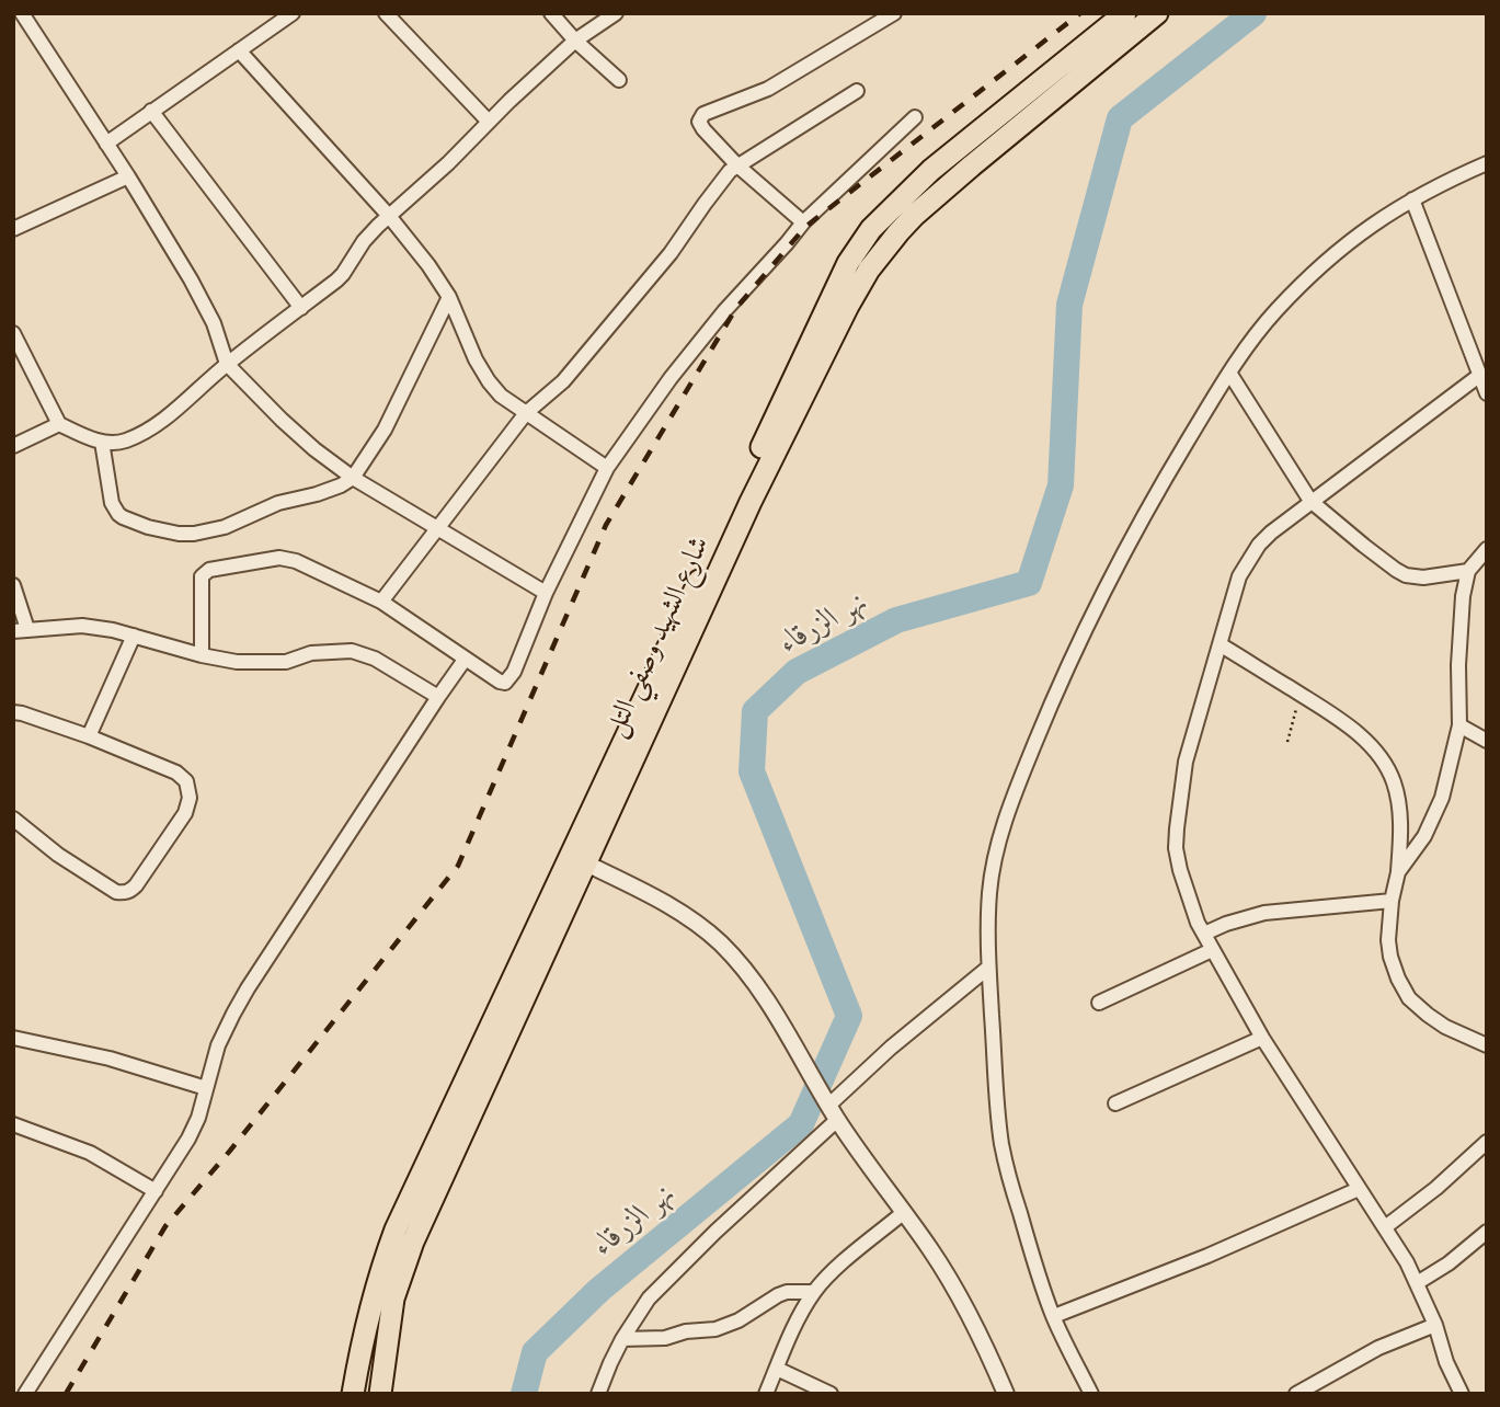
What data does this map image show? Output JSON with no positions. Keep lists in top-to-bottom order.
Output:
{
  "streets": {
    "main road": ["شارع الشهيد وصفي التل"]
  },
  "water": ["نهر الزرقاء"]
}
